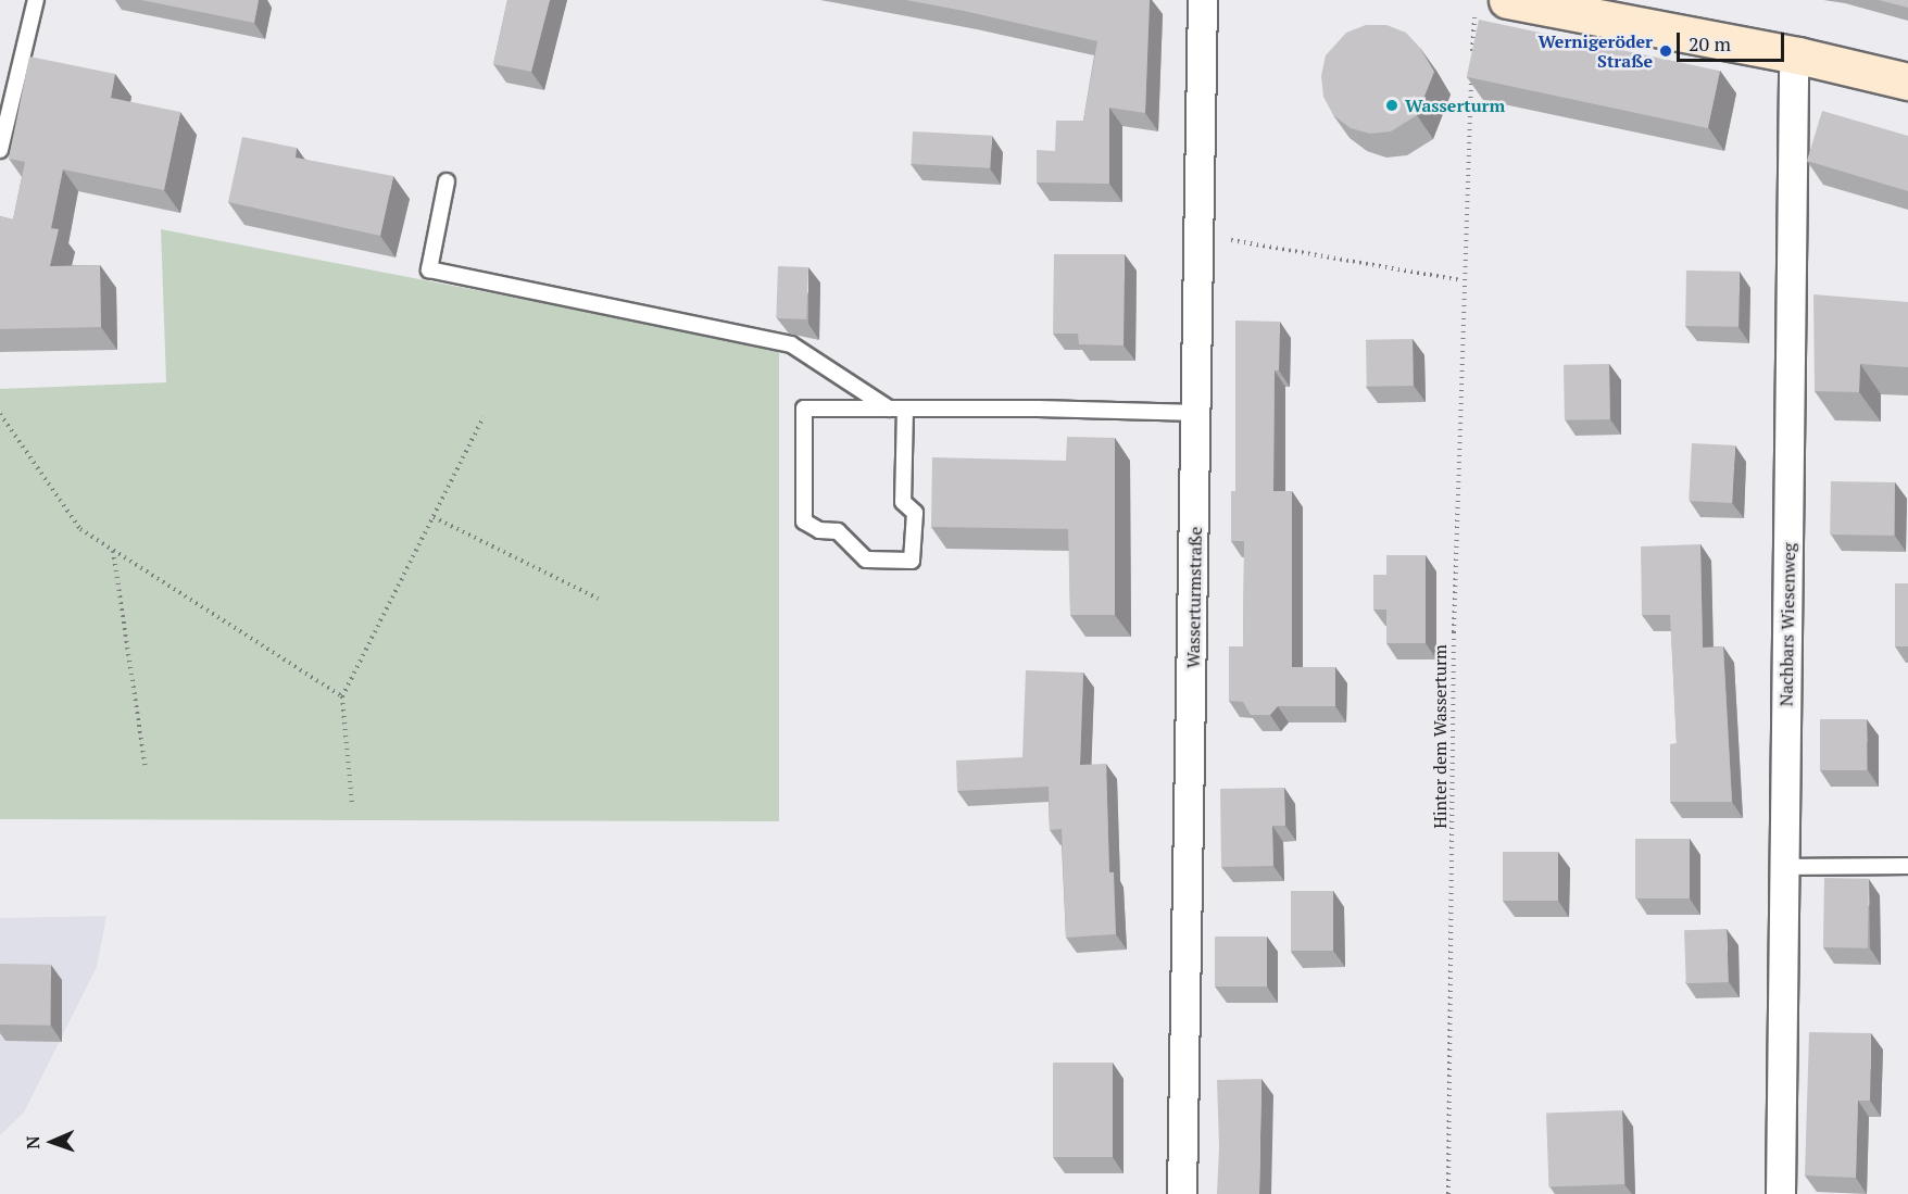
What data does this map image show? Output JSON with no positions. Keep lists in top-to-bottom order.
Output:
{
  "streets": {
    "street": ["Wasserturmstraße", "Nachbars Wiesenweg"],
    "path": ["Hinter dem Wasserturm"]
  },
  "places": ["Wernigeröder Straße", "Wasserturm"],
  "scale_bar": "20 m",
  "north": "left"
}
